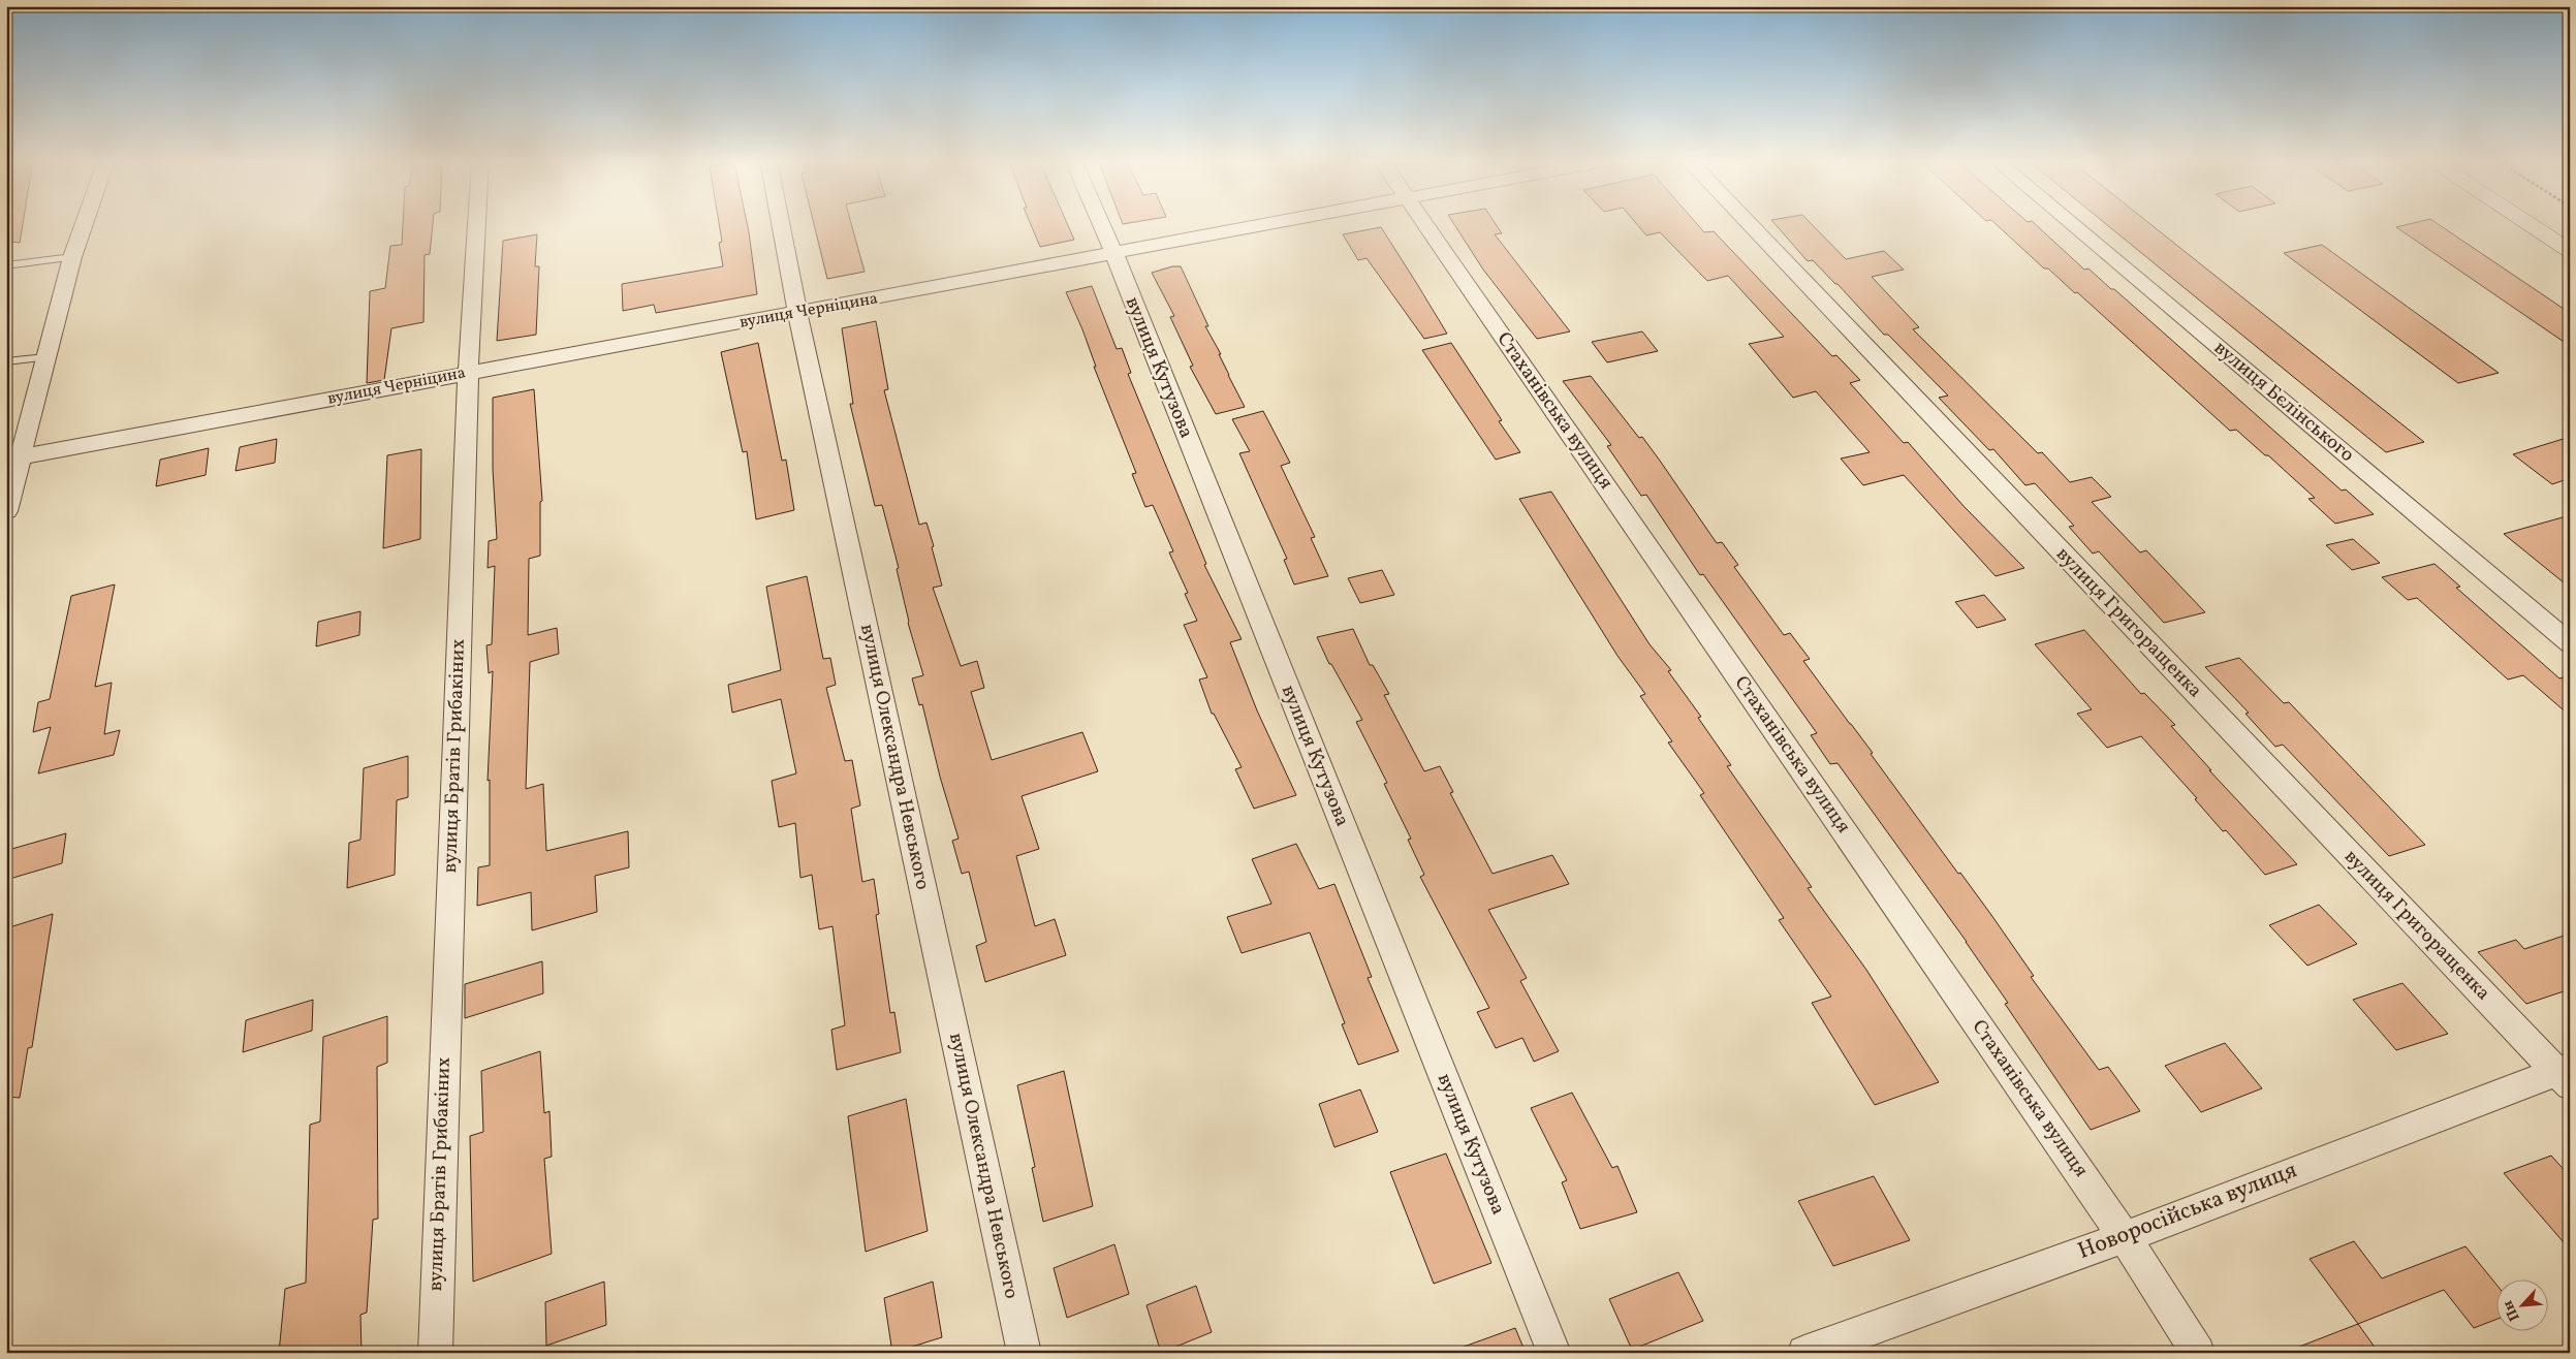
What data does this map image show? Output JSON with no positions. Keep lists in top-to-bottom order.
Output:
{
  "streets": {
    "street": [
      "вулиця Черніцина",
      "вулиця Кутузова",
      "вулиця Бєлінського",
      "Стаханівська вулиця",
      "вулиця Григоращенка",
      "вулиця Братів Грибакіних",
      "вулиця Олександра Невського",
      "Новоросійська вулиця"
    ]
  },
  "crossings": [
    ["вулиця Черніцина", "вулиця Кутузова"],
    ["вулиця Черніцина", "вулиця Братів Грибакіних"],
    ["вулиця Черніцина", "вулиця Олександра Невського"],
    ["Стаханівська вулиця", "Новоросійська вулиця"],
    ["вулиця Григоращенка", "Новоросійська вулиця"]
  ],
  "north": "bottom left"
}
